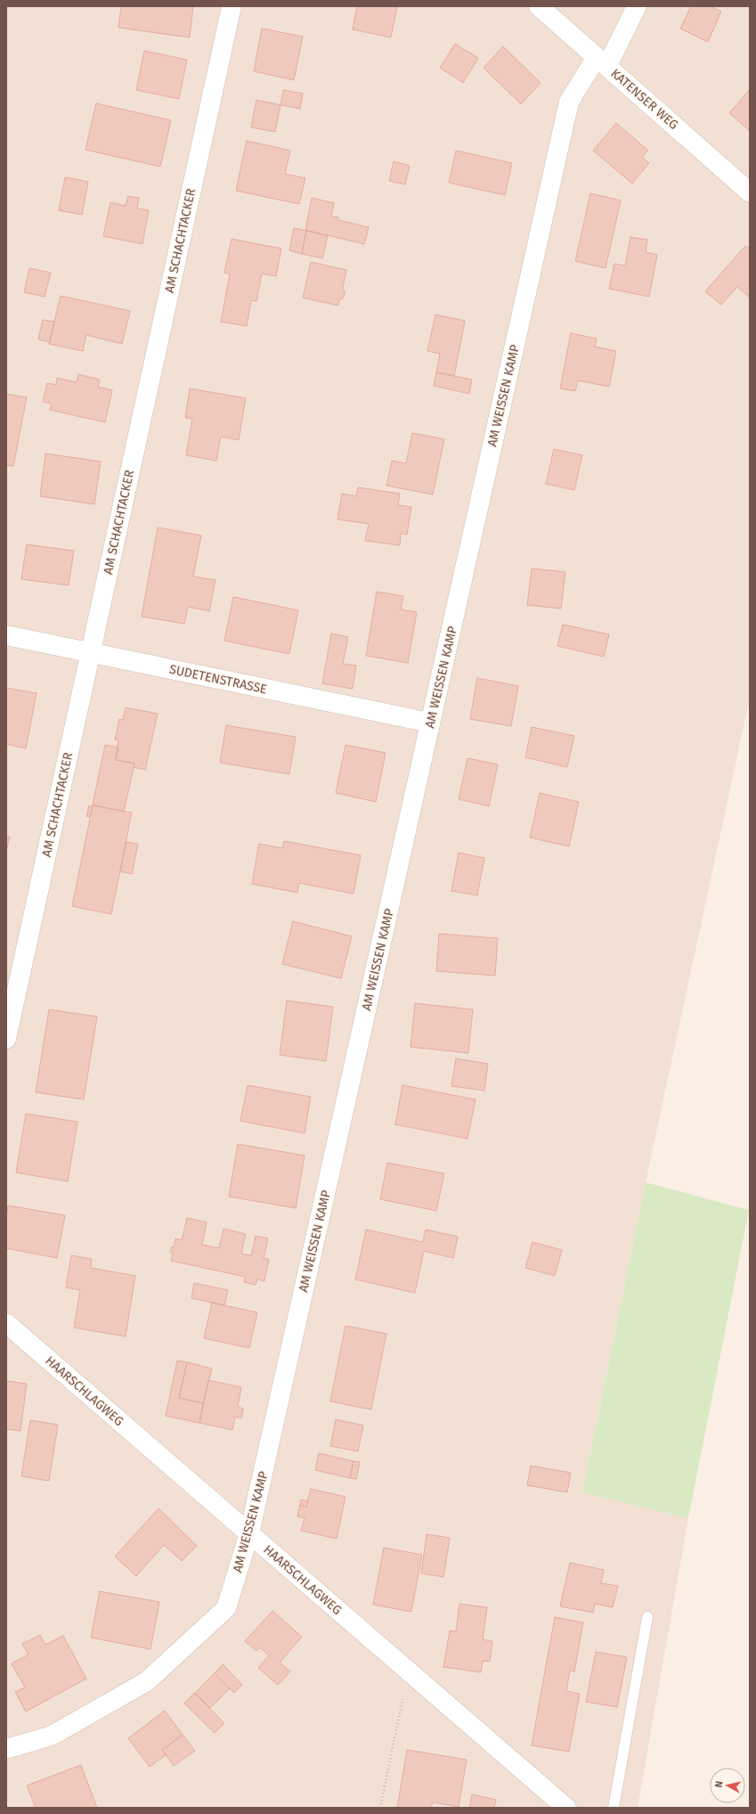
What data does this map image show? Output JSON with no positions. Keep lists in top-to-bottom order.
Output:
{
  "streets": {
    "street": [
      "KATENSER WEG",
      "AM SCHACHTACKER",
      "AM WEISSEN KAMP",
      "SUDETENSTRASSE",
      "HAARSCHLAGWEG"
    ]
  },
  "crossings": [
    ["KATENSER WEG", "AM WEISSEN KAMP"],
    ["AM SCHACHTACKER", "SUDETENSTRASSE"],
    ["AM WEISSEN KAMP", "SUDETENSTRASSE"],
    ["AM WEISSEN KAMP", "HAARSCHLAGWEG"]
  ],
  "north": "left"
}
